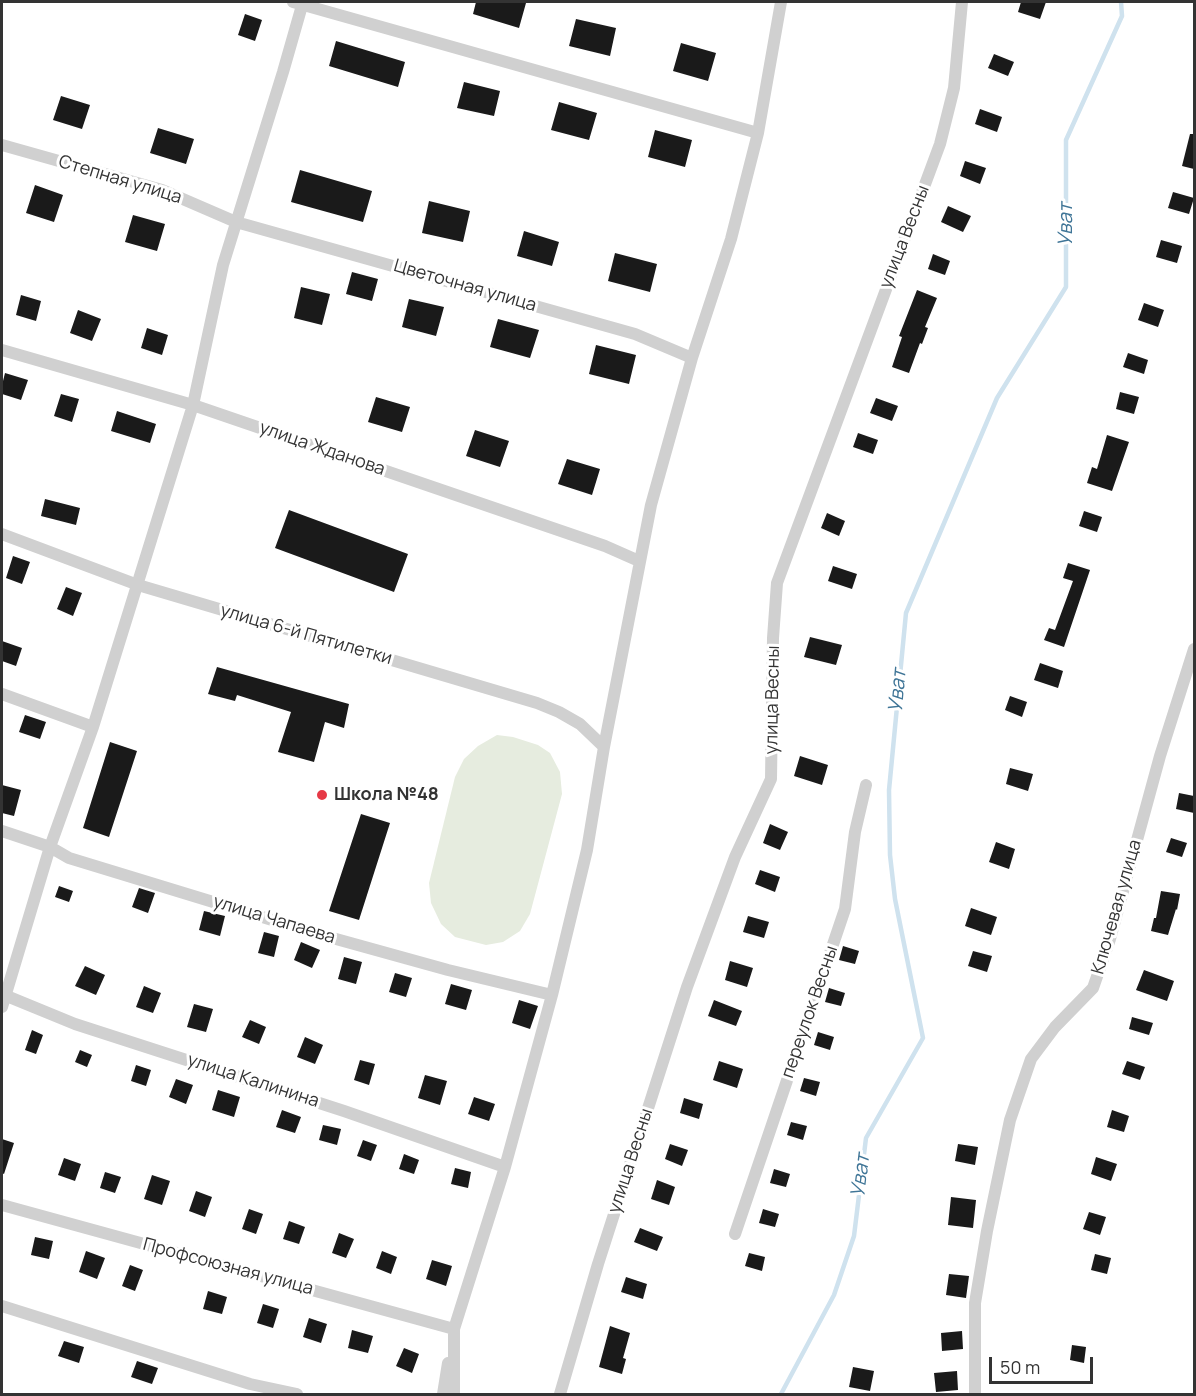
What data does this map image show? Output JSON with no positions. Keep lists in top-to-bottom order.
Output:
{
  "streets": {
    "street": [
      "Степная улица",
      "улица Весны",
      "Цветочная улица",
      "улица Жданова",
      "улица 6-й Пятилетки",
      "Ключевая улица",
      "улица Чапаева",
      "переулок Весны",
      "улица Калинина",
      "Профсоюзная улица"
    ]
  },
  "crossings": [
    ["Степная улица", "Цветочная улица"]
  ],
  "water": ["Уват"],
  "places": ["Школа №48"],
  "scale_bar": "50 m"
}
